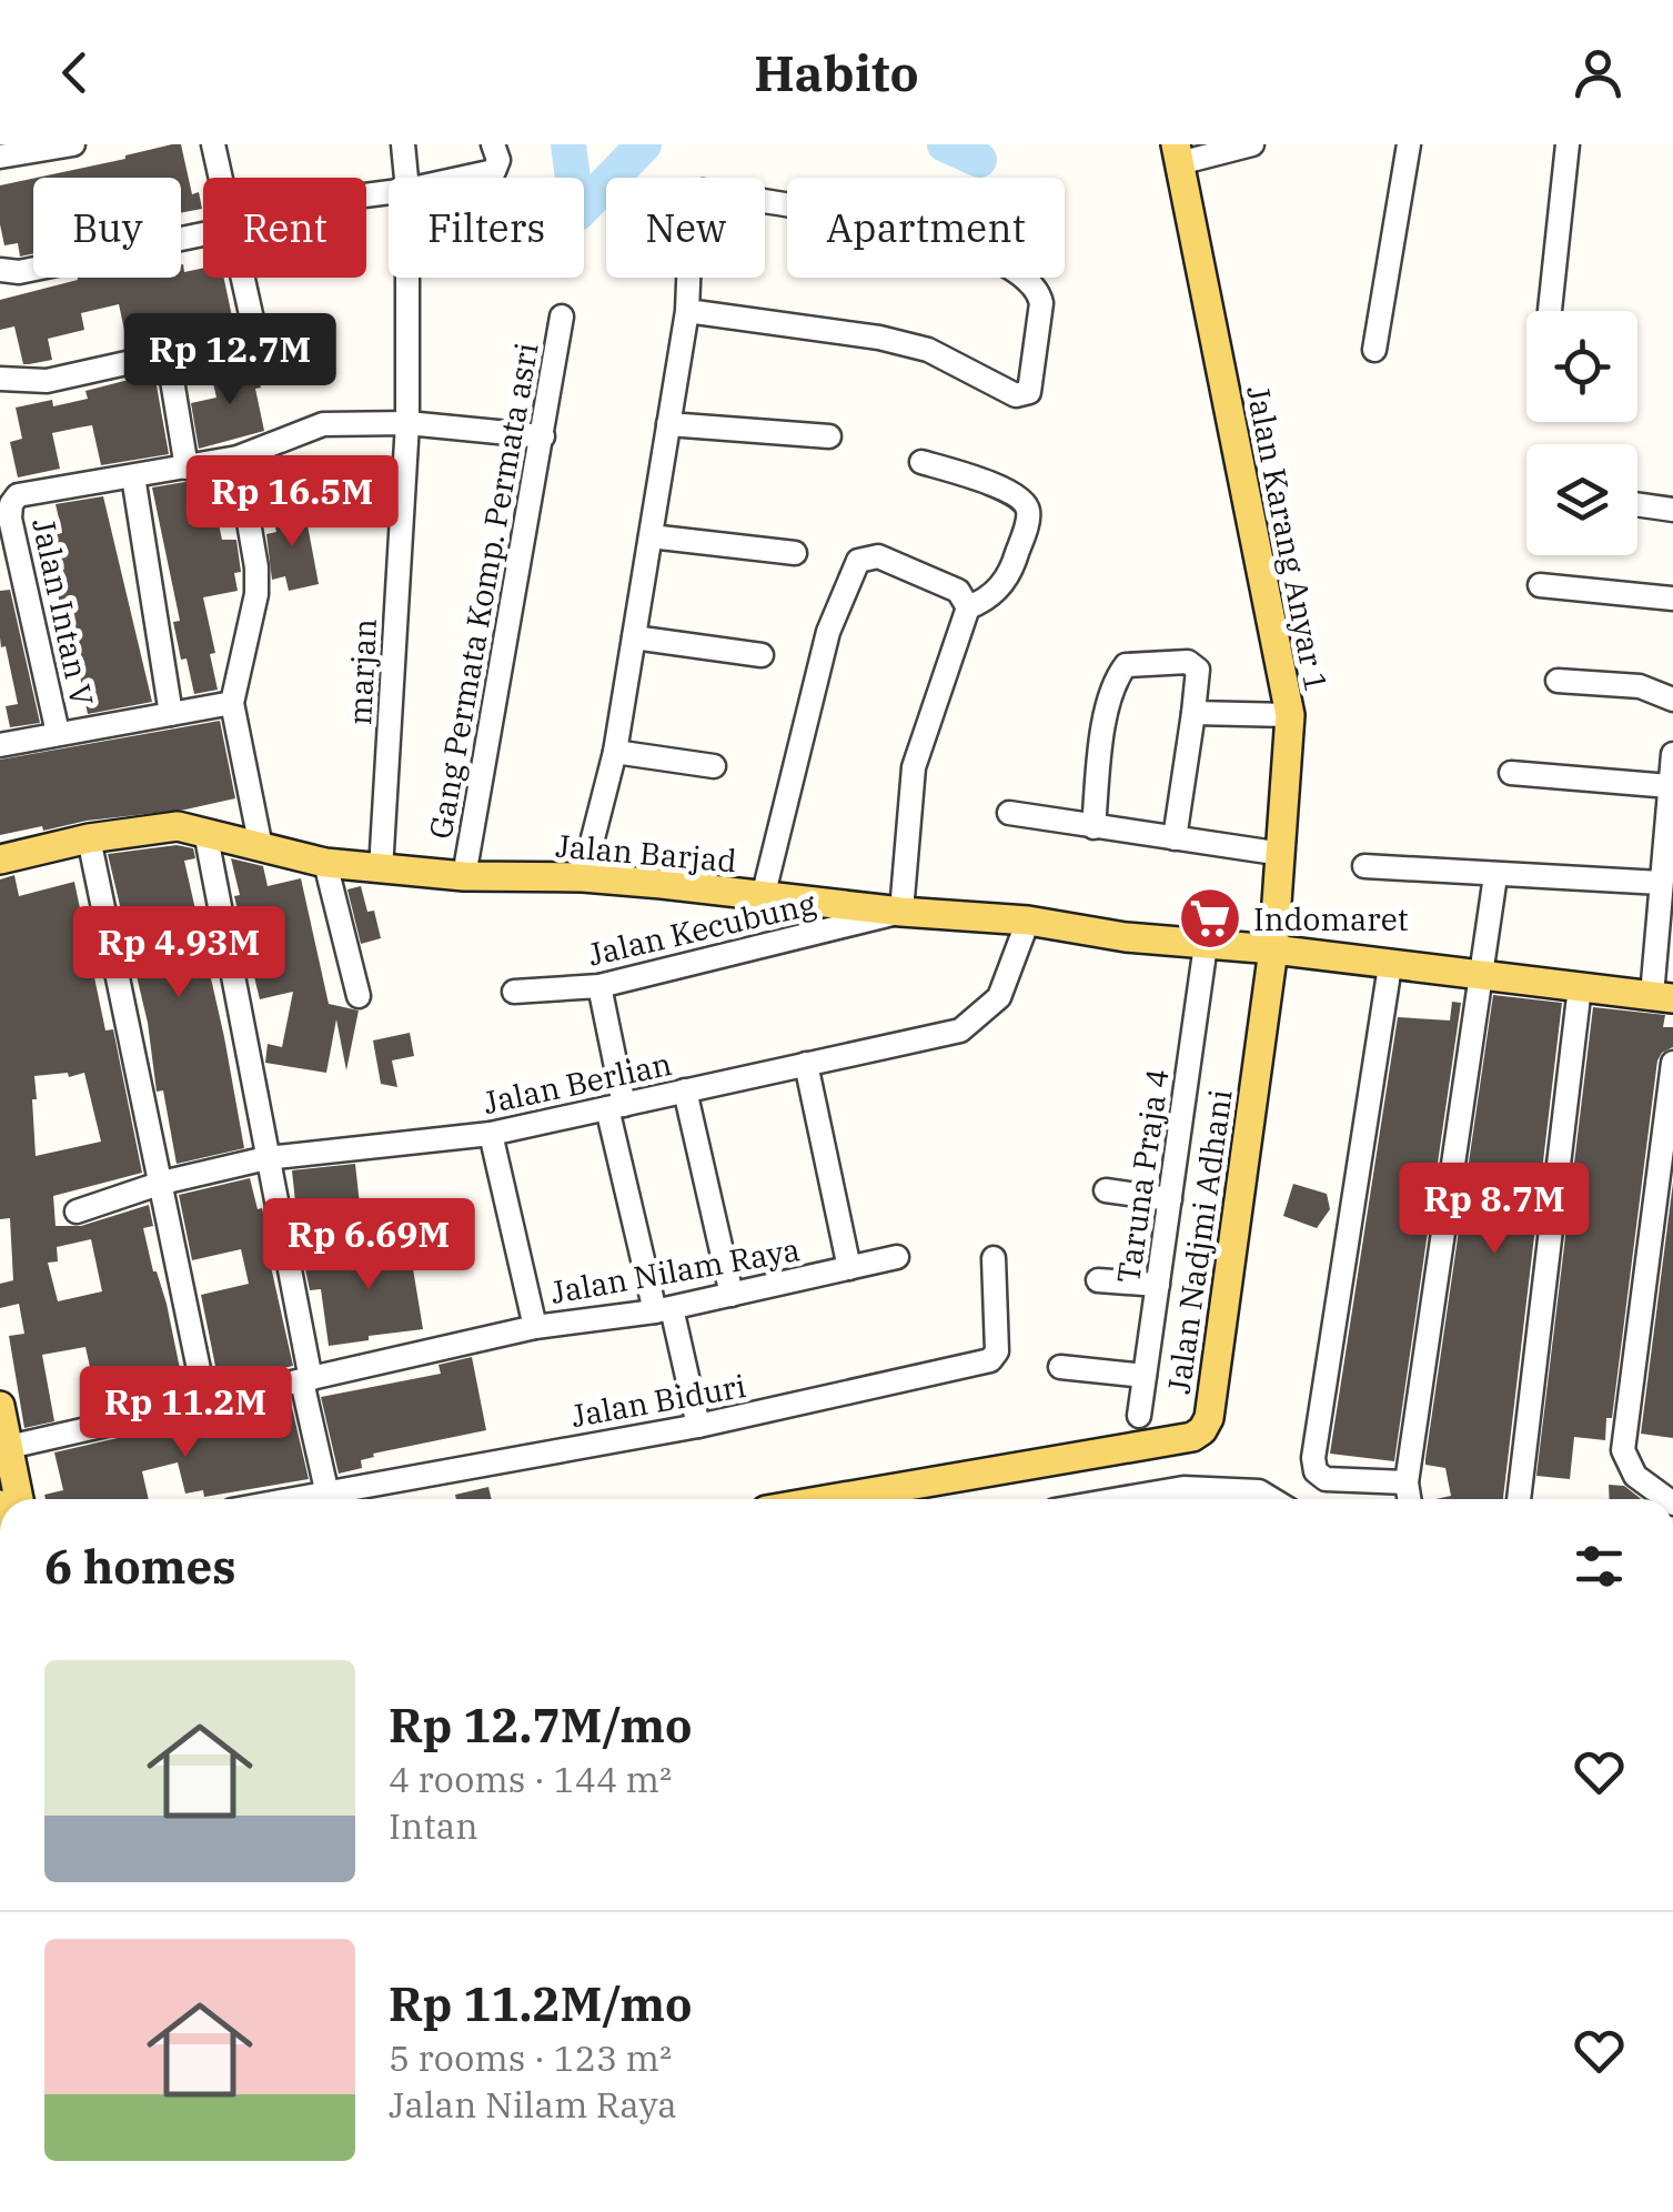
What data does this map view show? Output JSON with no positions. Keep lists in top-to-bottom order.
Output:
{
  "streets": {
    "main road": ["Jalan Karang Anyar 1", "Jalan Barjad", "Jalan Nadjmi Adhani"],
    "street": [
      "Gang Permata Komp. Permata asri",
      "Jalan Intan V",
      "marjan",
      "Jalan Kecubung",
      "Jalan Berlian",
      "Taruna Praja 4",
      "Jalan Nilam Raya",
      "Jalan Biduri"
    ]
  },
  "crossings": [
    ["Jalan Karang Anyar 1", "Jalan Barjad"],
    ["Jalan Karang Anyar 1", "Jalan Nadjmi Adhani"],
    ["Gang Permata Komp. Permata asri", "Jalan Barjad"],
    ["marjan", "Jalan Barjad"],
    ["Jalan Barjad", "Jalan Kecubung"],
    ["Jalan Barjad", "Jalan Berlian"],
    ["Jalan Barjad", "Taruna Praja 4"],
    ["Jalan Barjad", "Jalan Nadjmi Adhani"]
  ],
  "places": {
    "supermarket": ["Indomaret"]
  },
  "page": {
    "header": "Habito",
    "chip": [
      "Buy",
      "Rent",
      "Filters",
      "New",
      "Apartment"
    ],
    "price": [
      "Rp 12.7M",
      "Rp 16.5M",
      "Rp 4.93M",
      "Rp 8.7M",
      "Rp 6.69M",
      "Rp 11.2M"
    ],
    "heading": "6 homes",
    "list": [
      {
        "name": "Rp 12.7M/mo",
        "note": "4 rooms · 144 m² · Intan"
      },
      {
        "name": "Rp 11.2M/mo",
        "note": "5 rooms · 123 m² · Jalan Nilam Raya"
      }
    ]
  }
}
